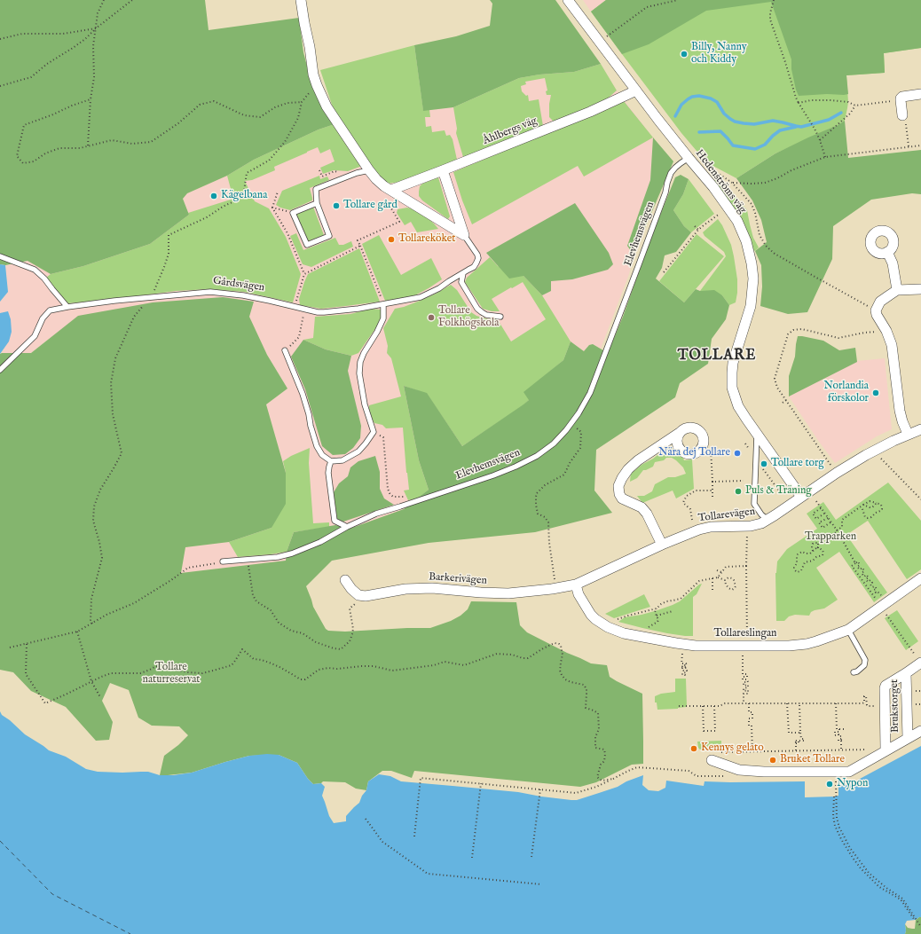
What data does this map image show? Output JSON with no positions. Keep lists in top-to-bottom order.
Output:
{
  "streets": {
    "street": [
      "Åhlbergs väg",
      "Hedenströms väg",
      "Gårdsvägen",
      "Tollarevägen",
      "Barkerivägen",
      "Tollareslingan",
      "Brukstorget"
    ],
    "lane": ["Elevhemsvägen"]
  },
  "crossings": [
    ["Åhlbergs väg", "Hedenströms väg"],
    ["Åhlbergs väg", "Gårdsvägen"],
    ["Hedenströms väg", "Elevhemsvägen"],
    ["Hedenströms väg", "Tollarevägen"],
    ["Tollarevägen", "Barkerivägen"],
    ["Tollarevägen", "Tollareslingan"],
    ["Barkerivägen", "Tollareslingan"]
  ],
  "districts": ["TOLLARE"],
  "parks": ["Trapparken", "Tollare naturreservat"],
  "places": [
    "Billy, Nanny och Kiddy",
    "Kägelbana",
    "Tollare gård",
    "Tollareköket",
    "Tollare Folkhögskola",
    "Norlandia förskolor",
    "Nära dej Tollare",
    "Tollare torg",
    "Puls & Träning",
    "Kennys gelato",
    "Bruket Tollare",
    "Nypon"
  ]
}
